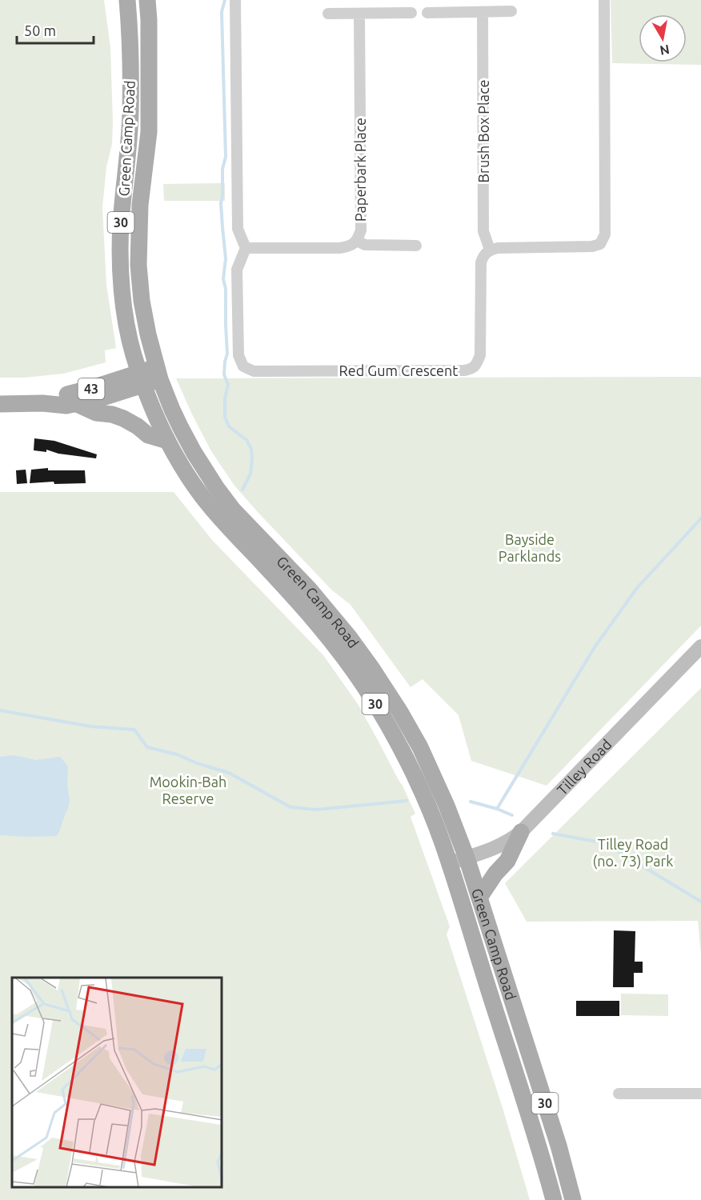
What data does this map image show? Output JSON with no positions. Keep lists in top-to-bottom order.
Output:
{
  "streets": {
    "main road": [
      "Green Camp Road",
      "30",
      "43",
      "Tilley Road"
    ],
    "street": ["Brush Box Place", "Paperbark Place", "Red Gum Crescent"]
  },
  "crossings": [
    ["Brush Box Place", "Red Gum Crescent"],
    ["Green Camp Road", "43"],
    ["Green Camp Road", "Tilley Road"],
    ["Paperbark Place", "Red Gum Crescent"]
  ],
  "parks": ["Bayside Parklands", "Mookin-Bah Reserve", "Tilley Road (no. 73) Park"],
  "scale_bar": "50 m",
  "north": "bottom"
}
